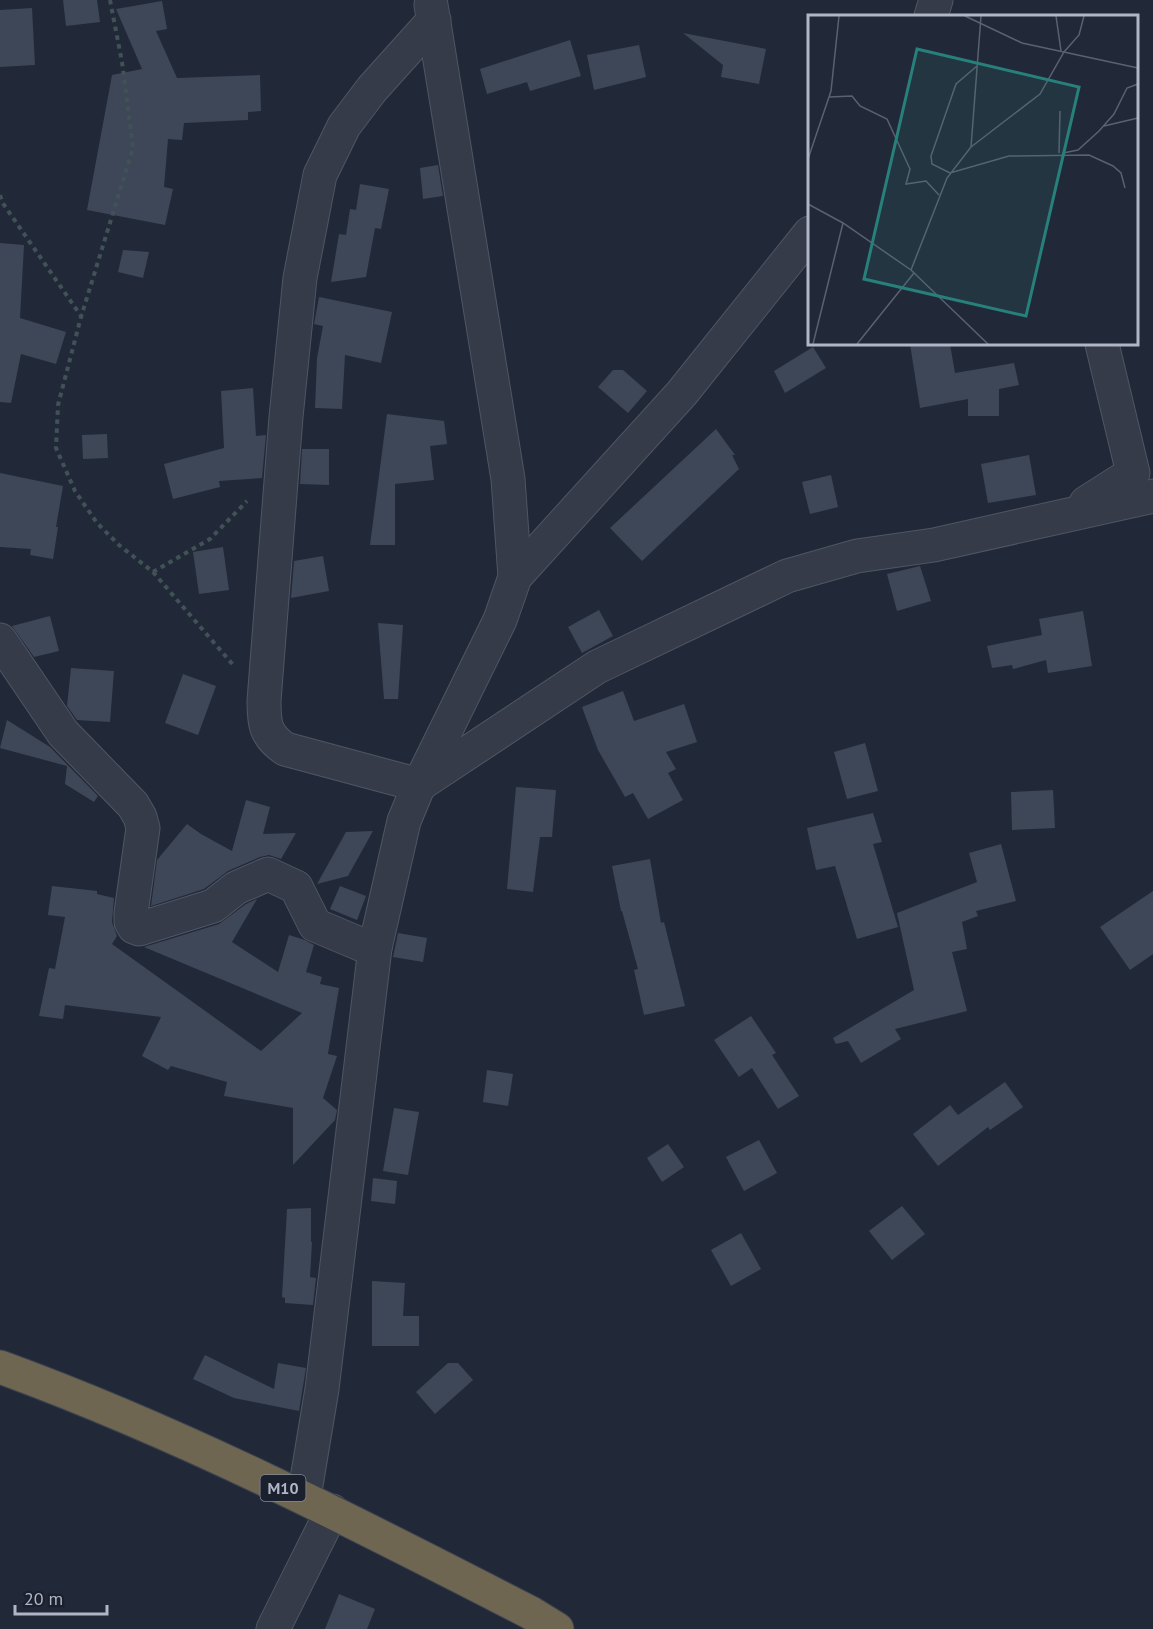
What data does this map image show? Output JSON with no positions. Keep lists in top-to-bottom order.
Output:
{
  "streets": {
    "highway": ["M10"]
  },
  "scale_bar": "20 m"
}
